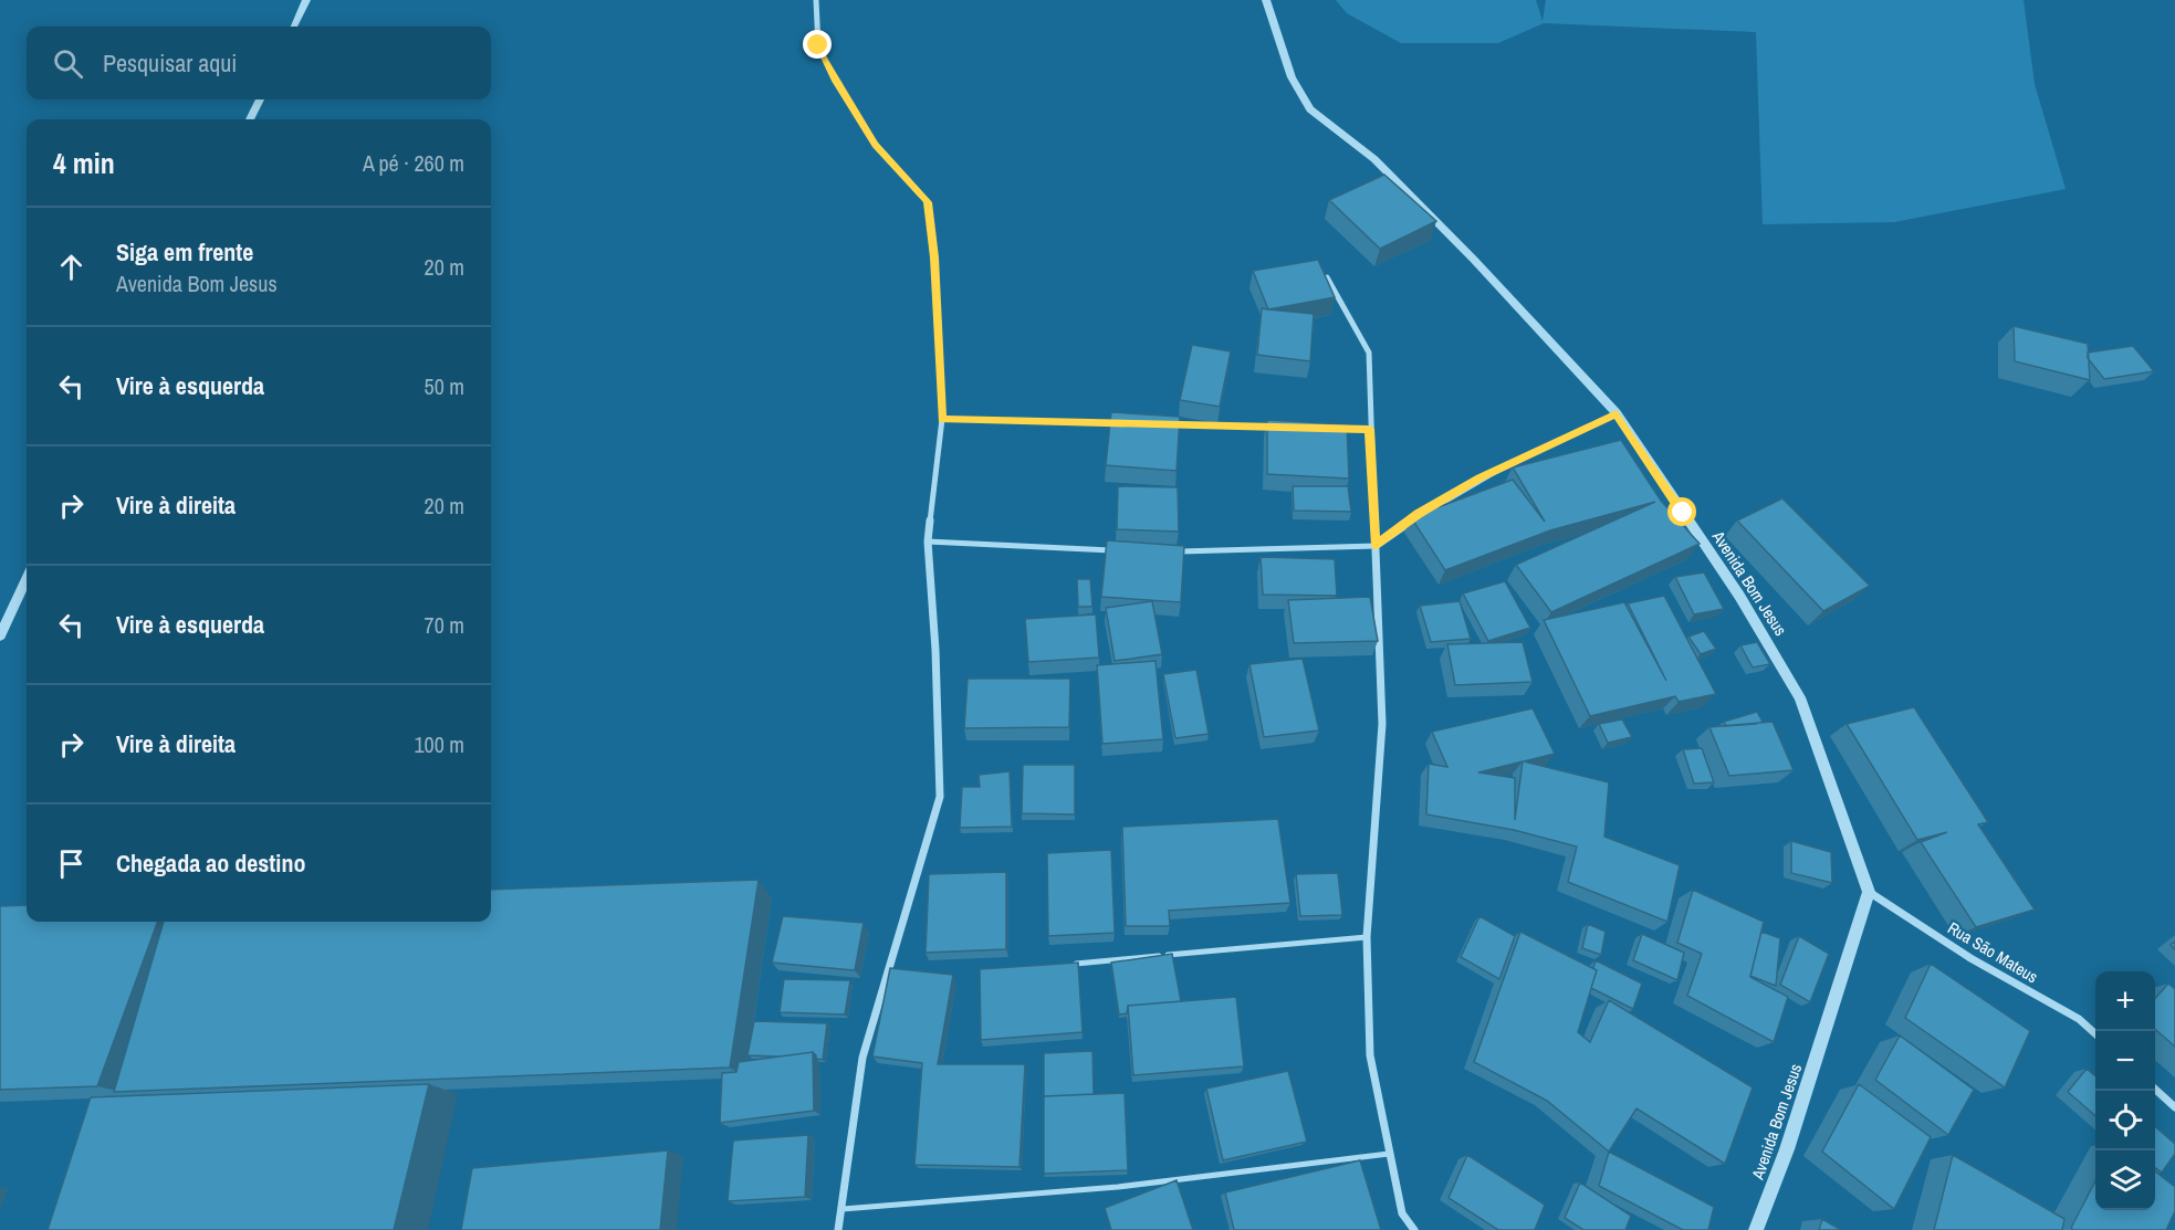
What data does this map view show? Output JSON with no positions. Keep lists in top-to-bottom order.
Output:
{
  "streets": {
    "street": ["Avenida Bom Jesus", "Rua São Mateus"]
  },
  "crossings": [
    ["Avenida Bom Jesus", "Rua São Mateus"]
  ],
  "page": {
    "search": "Pesquisar aqui",
    "heading": ["4 min", "A pé · 260 m"],
    "list": [
      ["Siga em frente", "Avenida Bom Jesus", "20 m"],
      ["Vire à esquerda", "50 m"],
      ["Vire à direita", "20 m"],
      ["Vire à esquerda", "70 m"],
      ["Vire à direita", "100 m"],
      "Chegada ao destino"
    ],
    "map_buttons": ["+", "−"]
  }
}
